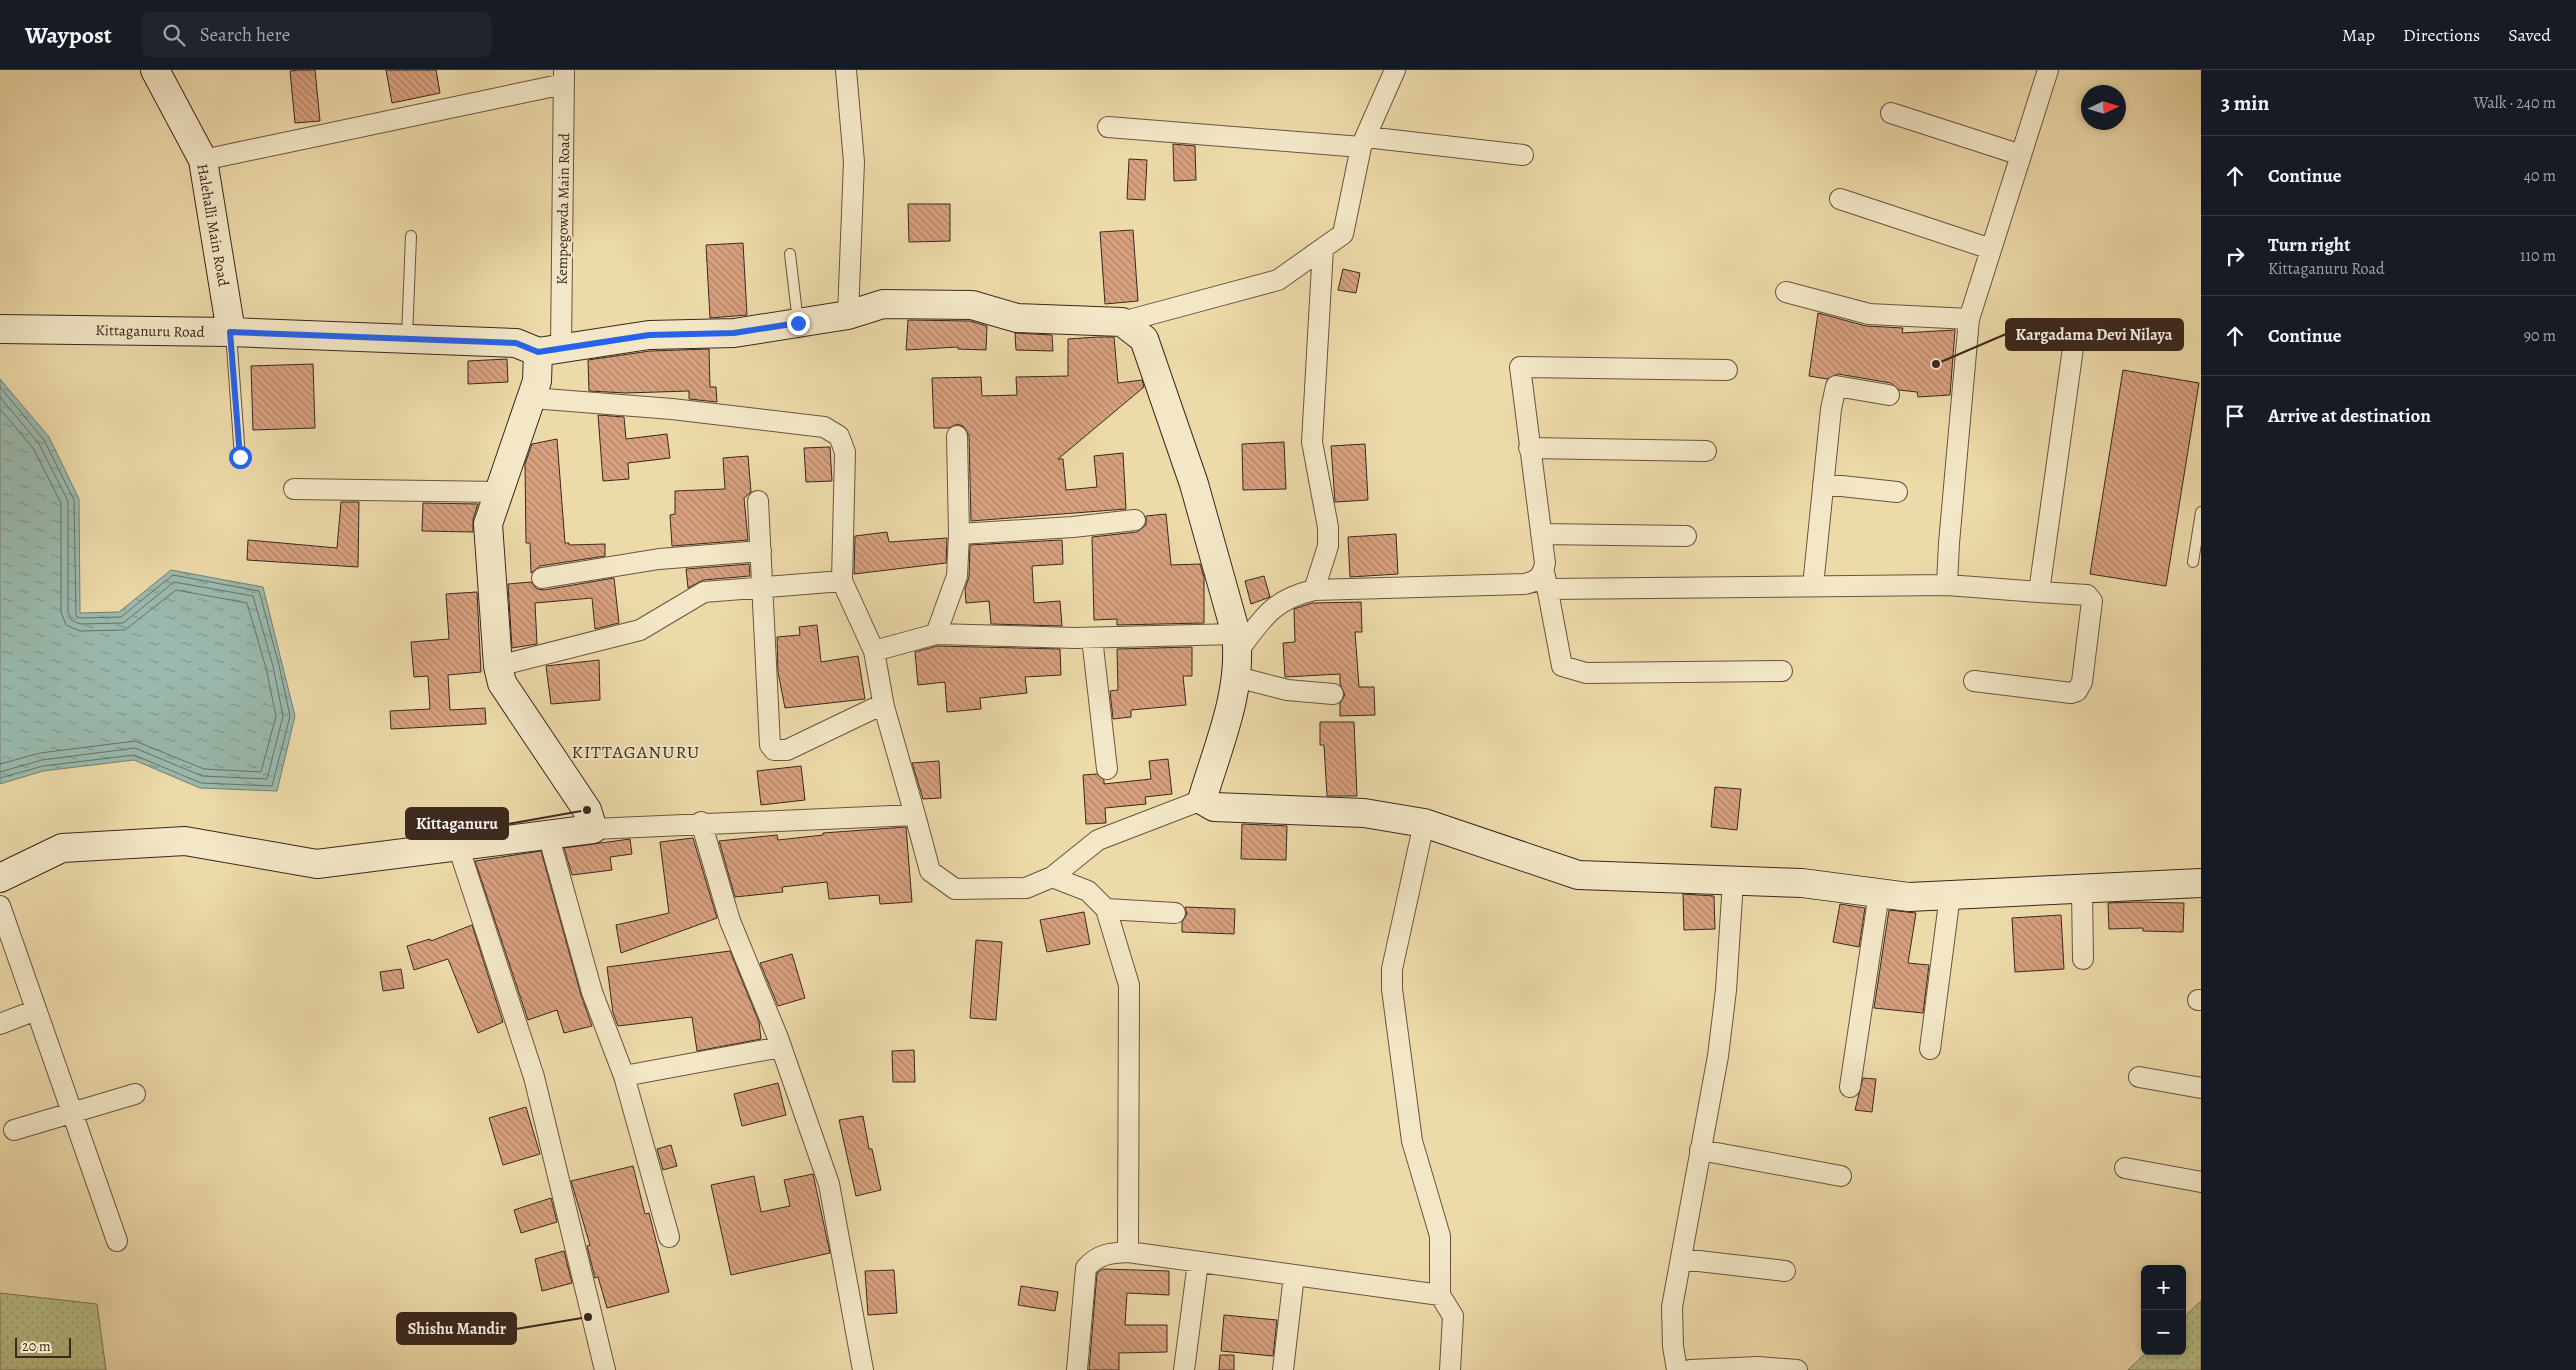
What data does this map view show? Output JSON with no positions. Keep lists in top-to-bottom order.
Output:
{
  "streets": {
    "street": ["Kempegowda Main Road", "Halehalli Main Road", "Kittaganuru Road"]
  },
  "crossings": [
    ["Kempegowda Main Road", "Kittaganuru Road"],
    ["Halehalli Main Road", "Kittaganuru Road"]
  ],
  "districts": ["KITTAGANURU"],
  "places": ["Kargadama Devi Nilaya", "Kittaganuru", "Shishu Mandir"],
  "scale_bar": "20 m",
  "north": "right",
  "page": {
    "header": "Waypost",
    "search": "Search here",
    "nav": ["Map", "Directions", "Saved"],
    "heading": ["3 min", "Walk · 240 m"],
    "list": [
      ["Continue", "40 m"],
      ["Turn right", "Kittaganuru Road", "110 m"],
      ["Continue", "90 m"],
      "Arrive at destination"
    ],
    "map_buttons": ["+", "−"],
    "scale": "20 m"
  }
}
